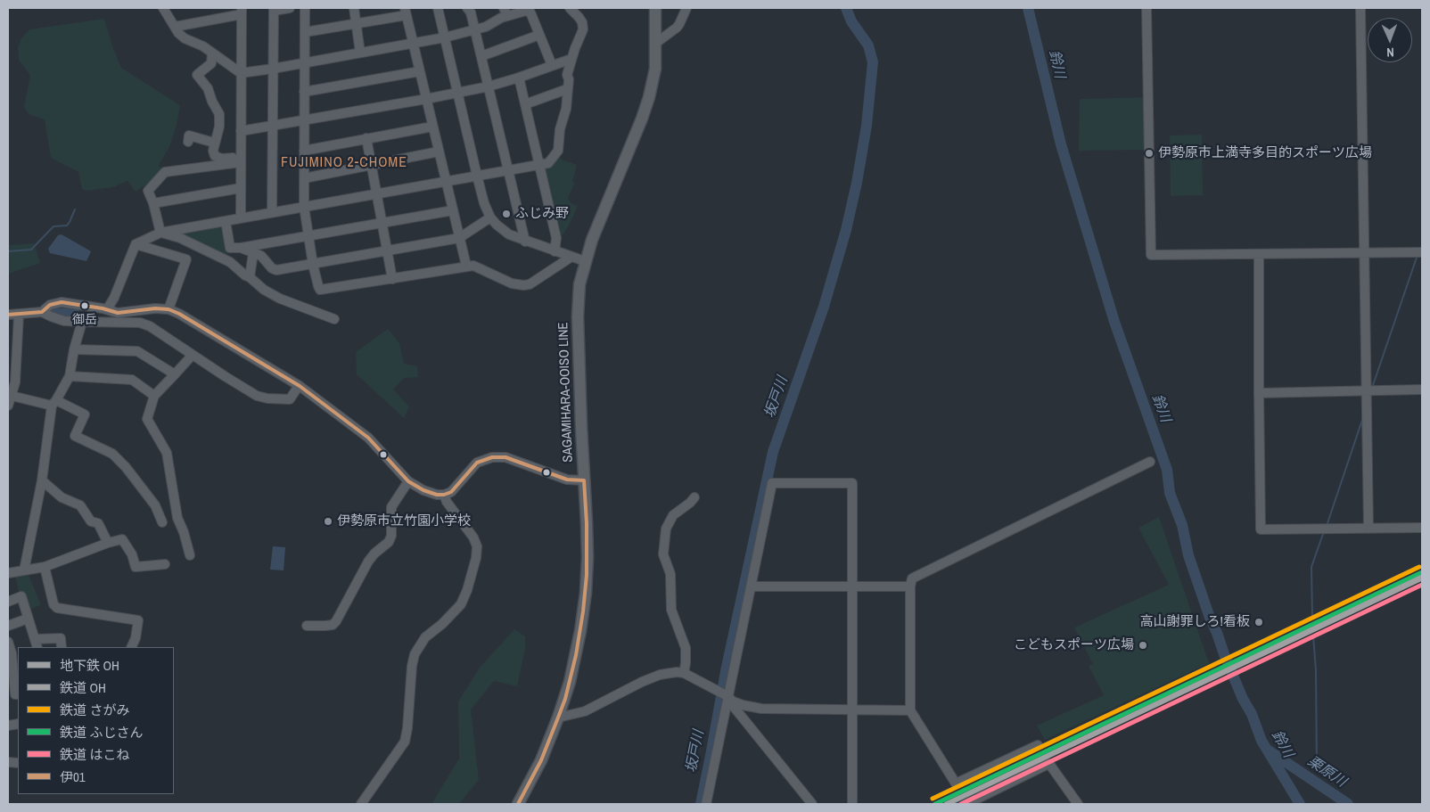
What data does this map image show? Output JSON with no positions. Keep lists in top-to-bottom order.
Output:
{
  "streets": {
    "main road": ["SAGAMIHARA-OOISO LINE"]
  },
  "districts": ["FUJIMINO 2-CHOME"],
  "water": ["鈴川", "坂戸川", "栗原川"],
  "places": [
    "伊勢原市上満寺多目的スポーツ広場",
    "ふじみ野",
    "御岳",
    "伊勢原市立竹園小学校",
    "高山謝罪しろ!看板",
    "こどもスポーツ広場"
  ],
  "lines": [
    "transit line 伊01",
    "rail line さがみ",
    "rail line ふじさん",
    "metro line OH",
    "rail line OH",
    "rail line はこね"
  ],
  "legend": [
    "地下鉄 OH",
    "鉄道 OH",
    "鉄道 さがみ",
    "鉄道 ふじさん",
    "鉄道 はこね",
    "伊01"
  ],
  "north": "bottom"
}
